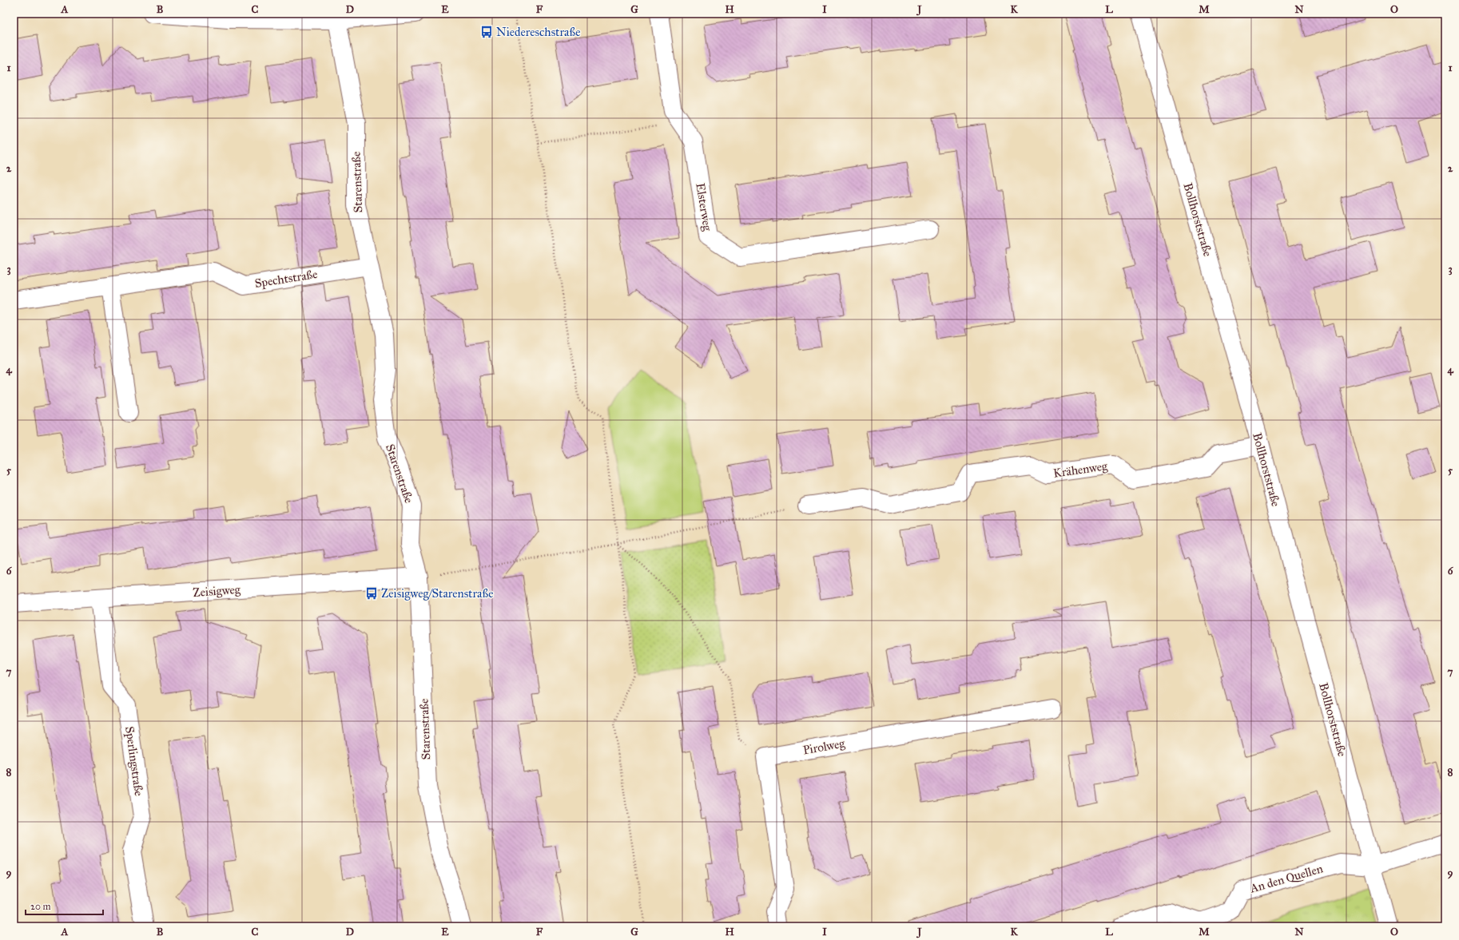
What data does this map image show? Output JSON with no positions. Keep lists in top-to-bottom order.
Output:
{
  "streets": {
    "street": [
      "Starenstraße",
      "Elsterweg",
      "Bollhorststraße",
      "Spechtstraße",
      "Krähenweg",
      "Zeisigweg",
      "Pirolweg",
      "Sperlingstraße",
      "An den Quellen"
    ]
  },
  "crossings": [
    ["Starenstraße", "Spechtstraße"],
    ["Starenstraße", "Zeisigweg"],
    ["Bollhorststraße", "Krähenweg"],
    ["Bollhorststraße", "An den Quellen"],
    ["Zeisigweg", "Sperlingstraße"]
  ],
  "places": {
    "bus stop": ["Niedereschstraße", "Zeisigweg/Starenstraße"]
  },
  "scale_bar": "20 m",
  "grid": {
    "columns": [
      "A",
      "B",
      "C",
      "D",
      "E",
      "F",
      "G",
      "H",
      "I",
      "J",
      "K",
      "L",
      "M",
      "N",
      "O"
    ],
    "rows": [
      "1",
      "2",
      "3",
      "4",
      "5",
      "6",
      "7",
      "8",
      "9"
    ]
  }
}
